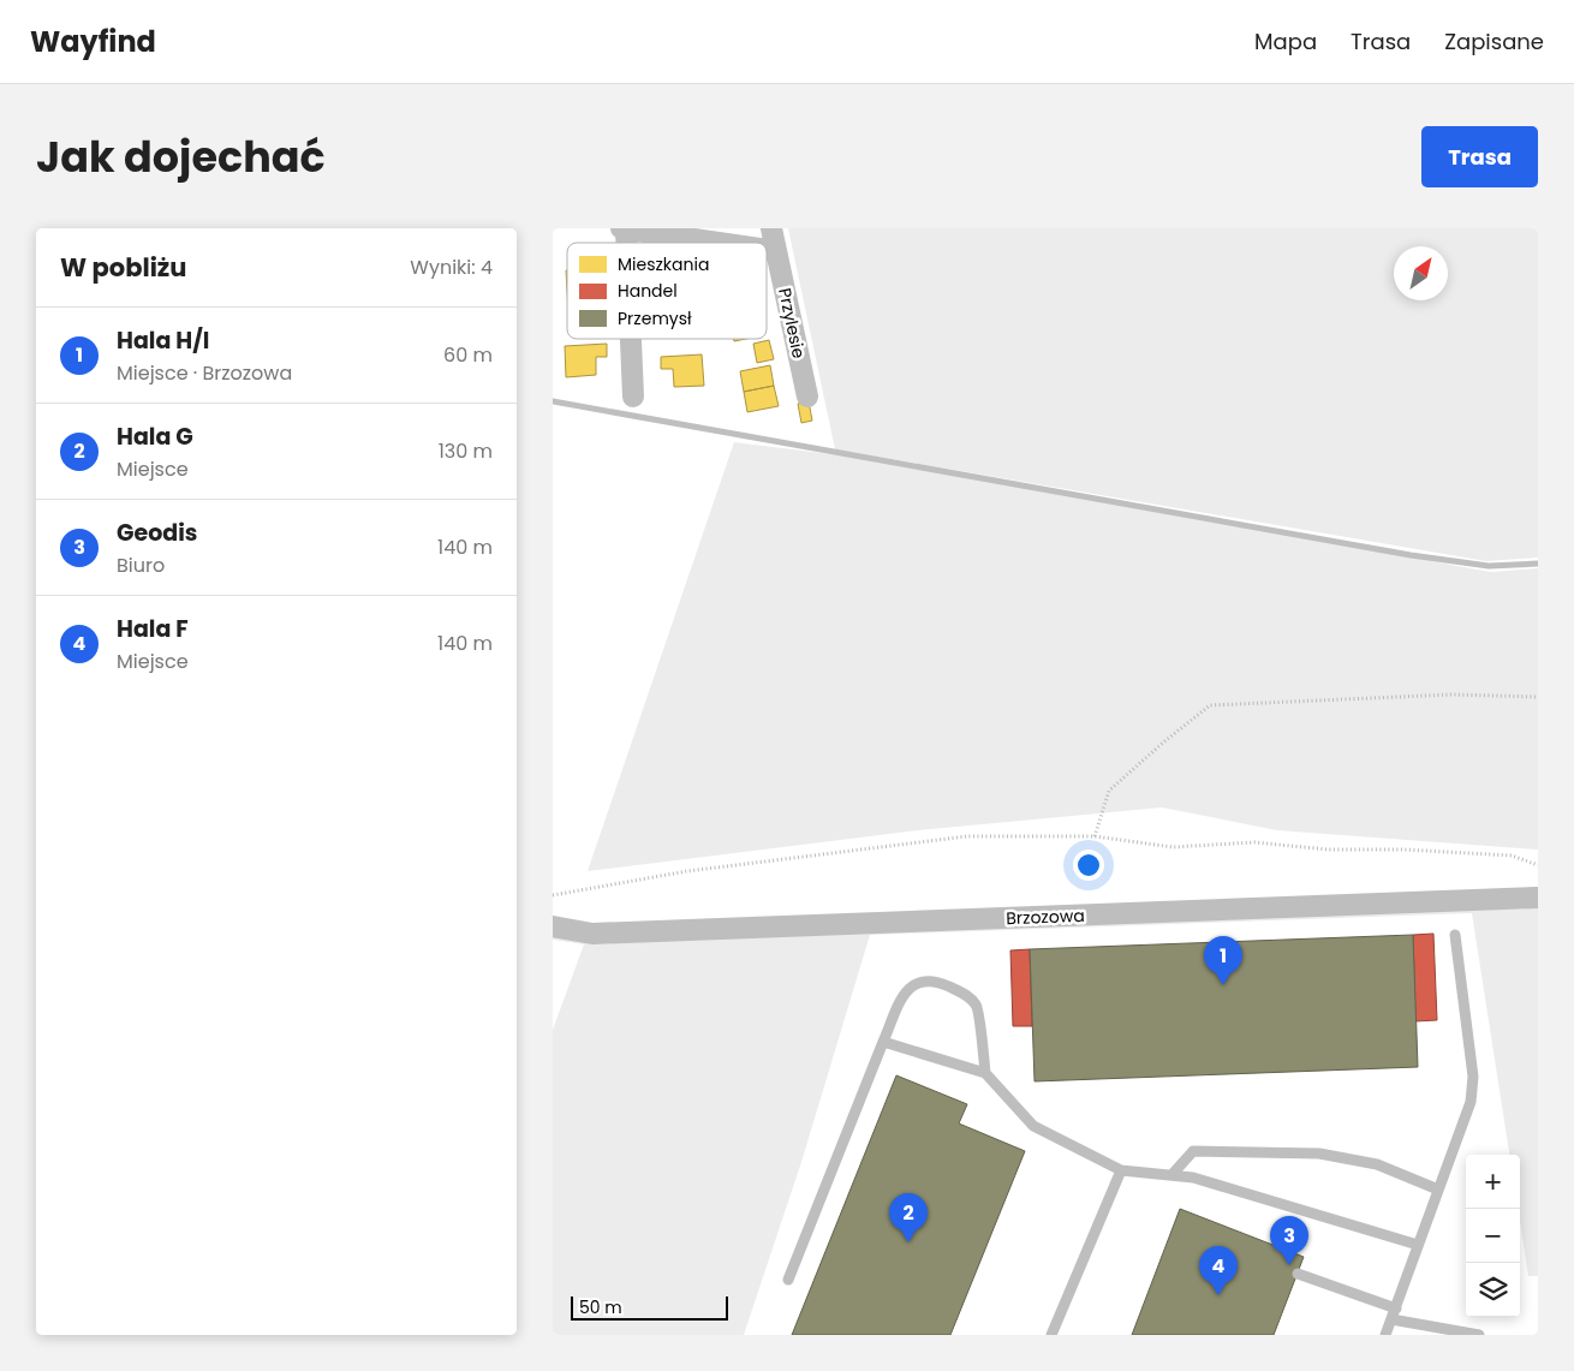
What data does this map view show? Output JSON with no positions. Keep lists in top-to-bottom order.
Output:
{
  "streets": {
    "street": ["Przylesie", "Brzozowa"]
  },
  "legend": ["Mieszkania", "Handel", "Przemysł"],
  "scale_bar": "50 m",
  "north": "top right",
  "page": {
    "header": "Wayfind",
    "nav": ["Mapa", "Trasa", "Zapisane"],
    "title": "Jak dojechać",
    "buttons": "Trasa",
    "heading": ["W pobliżu", "Wyniki: 4"],
    "list": [
      {
        "mark": "1",
        "name": "Hala H/I",
        "note": "Miejsce · Brzozowa",
        "value": "60 m"
      },
      {
        "mark": "2",
        "name": "Hala G",
        "note": "Miejsce",
        "value": "130 m"
      },
      {
        "mark": "3",
        "name": "Geodis",
        "note": "Biuro",
        "value": "140 m"
      },
      {
        "mark": "4",
        "name": "Hala F",
        "note": "Miejsce",
        "value": "140 m"
      }
    ],
    "pins": [
      "1",
      "2",
      "3",
      "4"
    ],
    "map_buttons": ["+", "−"],
    "scale": "50 m"
  }
}
